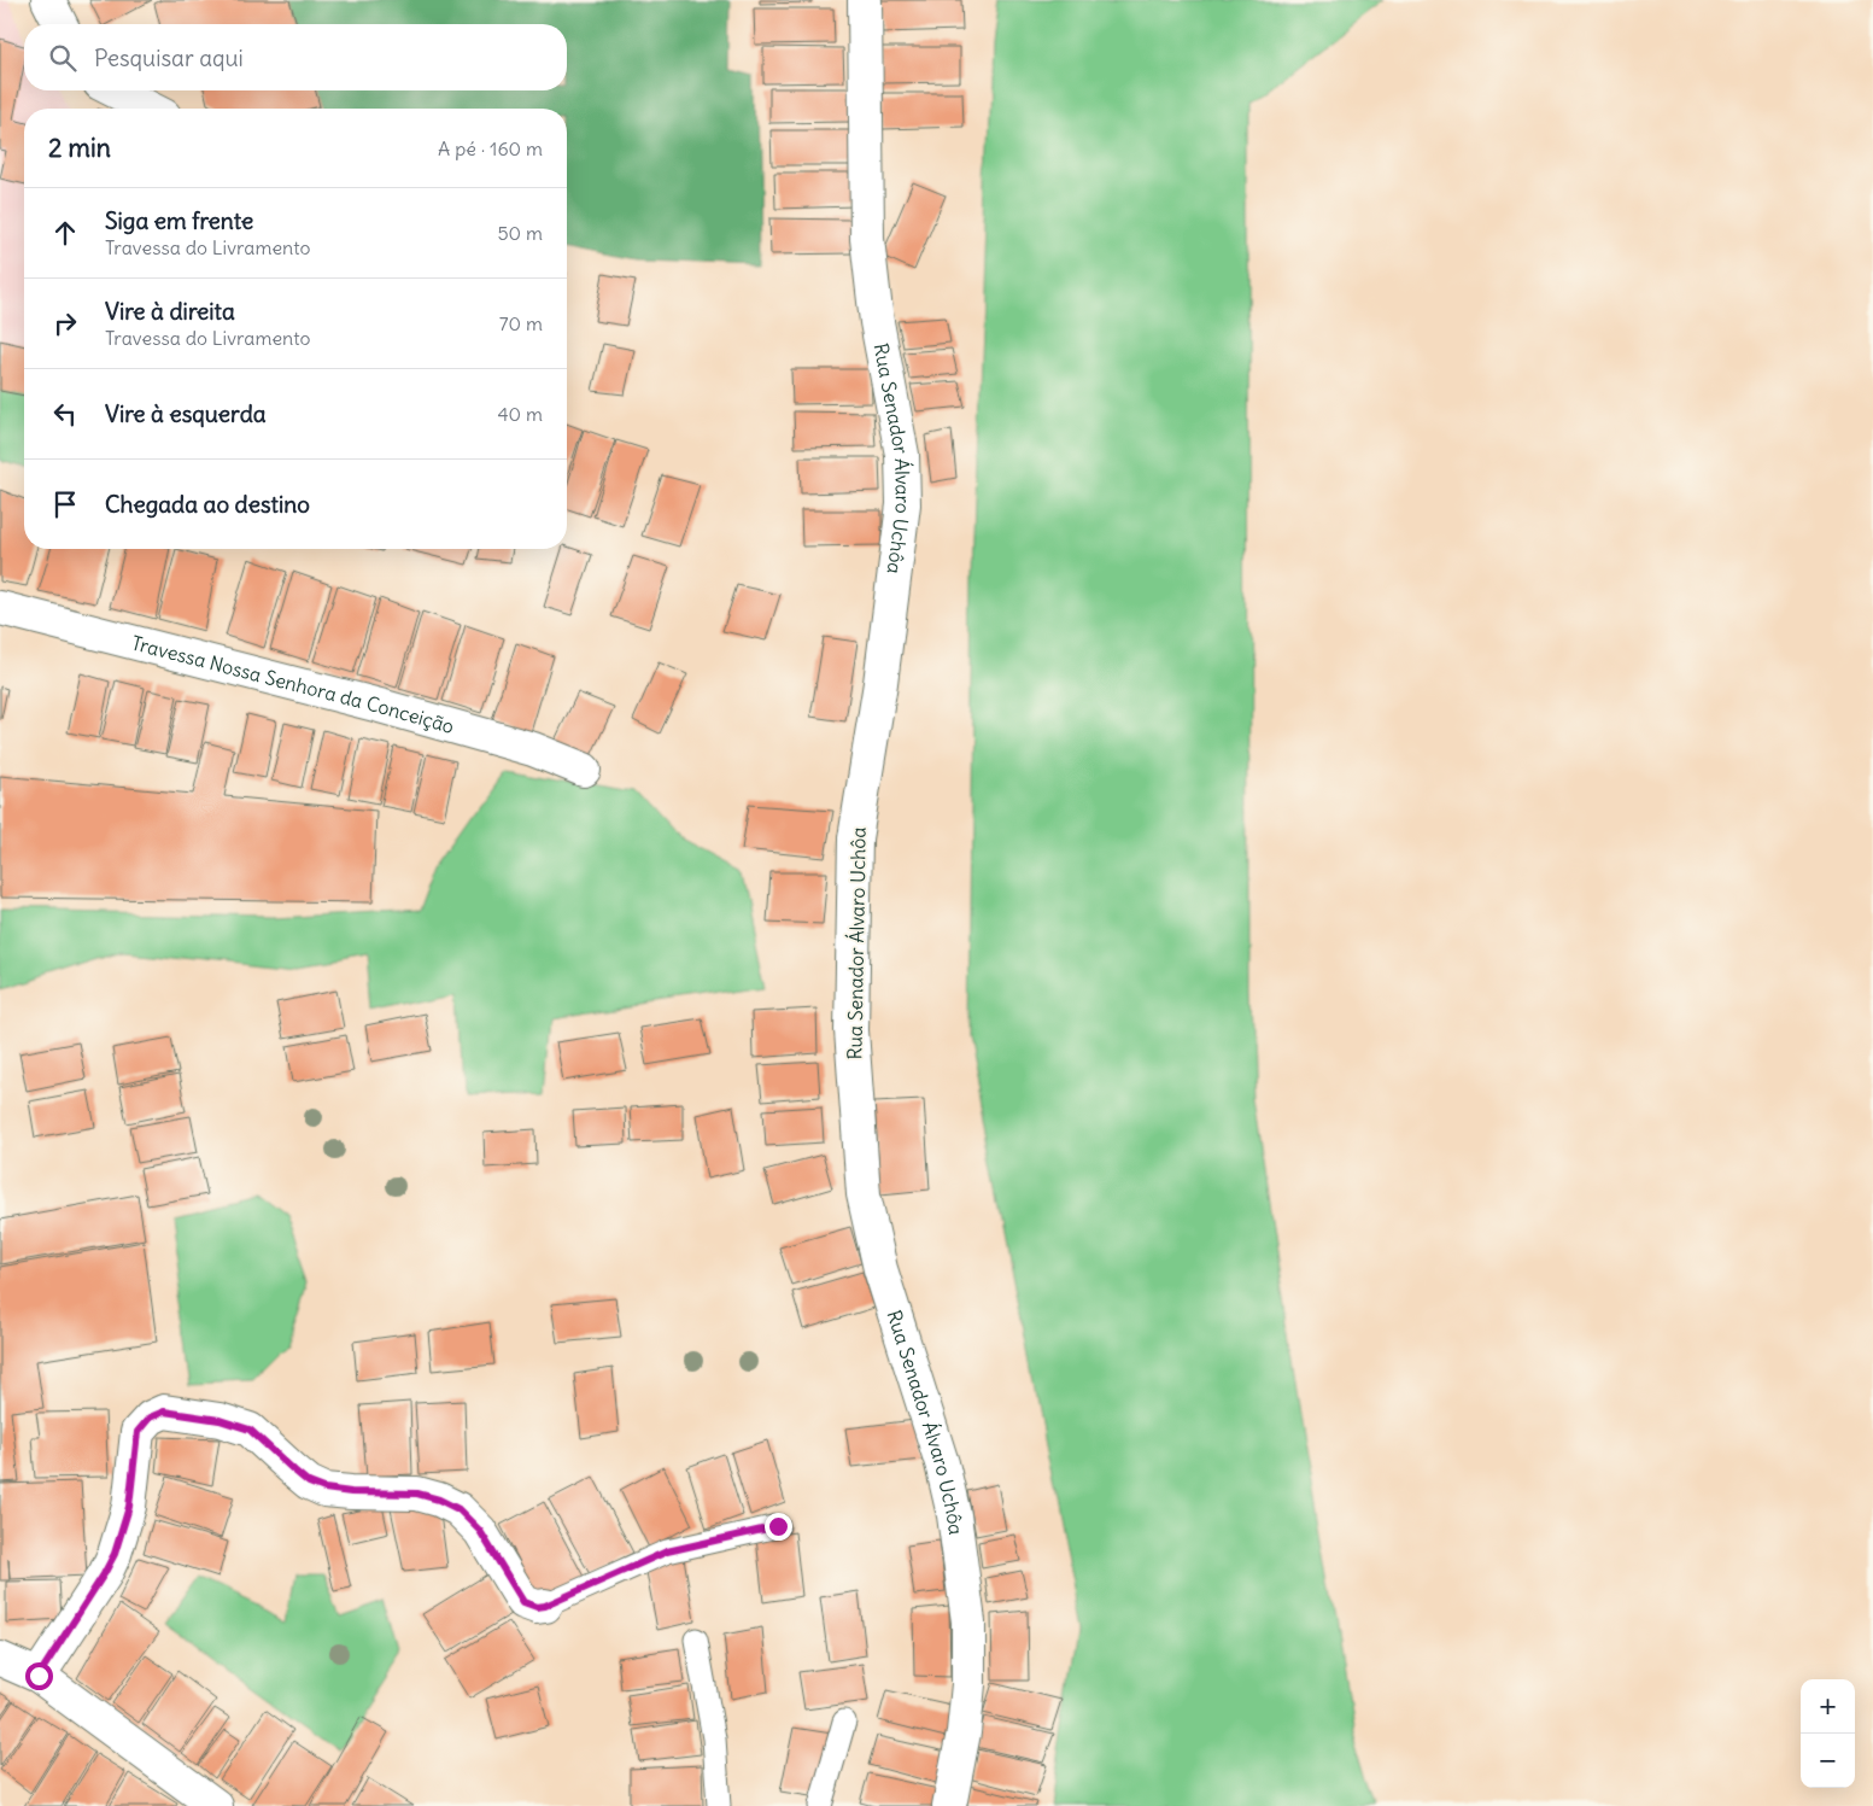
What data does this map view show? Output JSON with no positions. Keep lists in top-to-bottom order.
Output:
{
  "streets": {
    "street": ["Rua Senador Álvaro Uchôa", "Travessa Nossa Senhora da Conceição"]
  },
  "page": {
    "search": "Pesquisar aqui",
    "heading": ["2 min", "A pé · 160 m"],
    "list": [
      ["Siga em frente", "Travessa do Livramento", "50 m"],
      ["Vire à direita", "Travessa do Livramento", "70 m"],
      ["Vire à esquerda", "40 m"],
      "Chegada ao destino"
    ],
    "map_buttons": ["+", "−"]
  }
}
